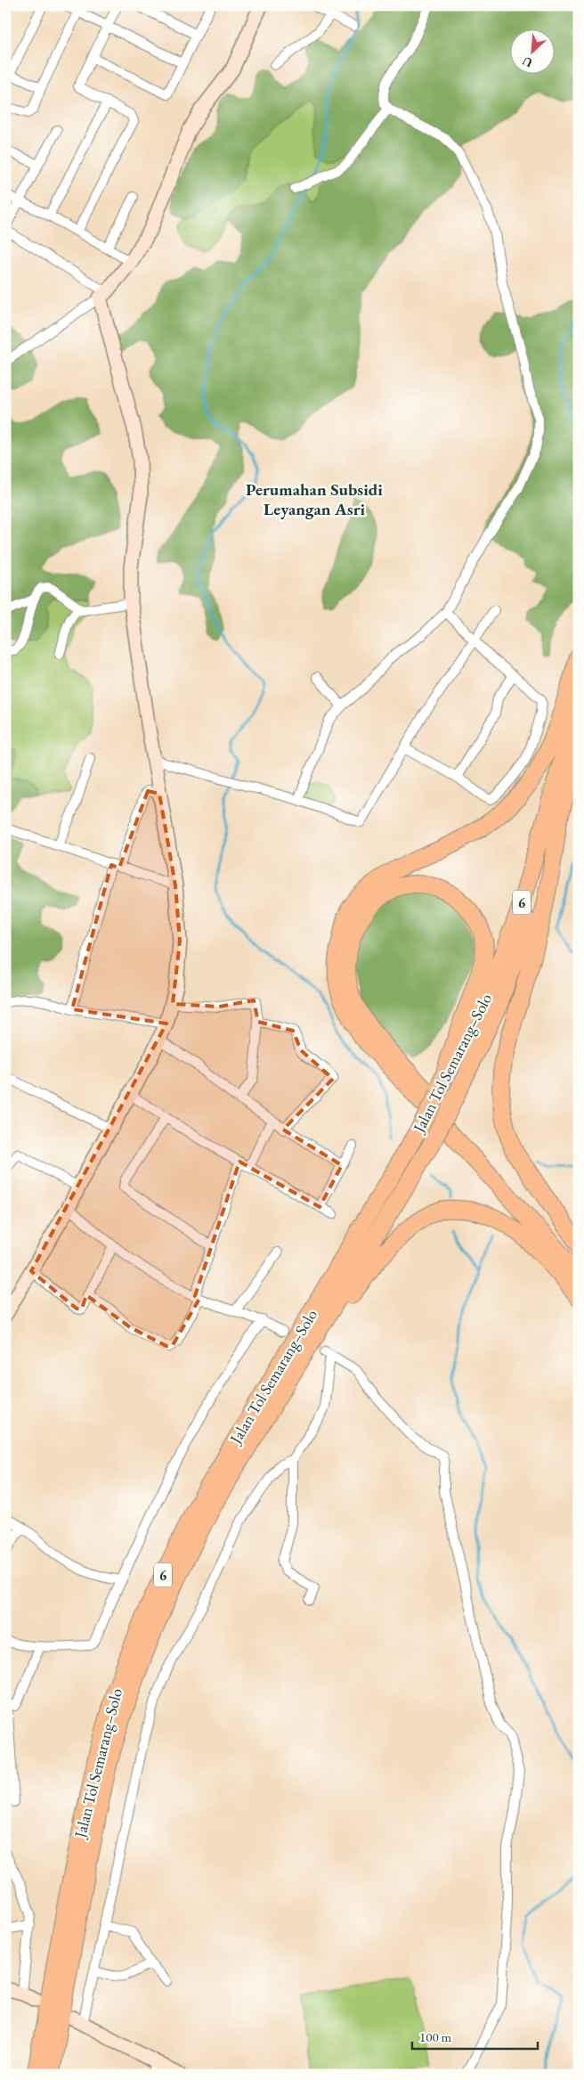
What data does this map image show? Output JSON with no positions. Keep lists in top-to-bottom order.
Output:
{
  "streets": {
    "highway": ["6", "Jalan Tol Semarang–Solo"]
  },
  "districts": ["Perumahan Subsidi Leyangan Asri"],
  "scale_bar": "100 m",
  "north": "bottom left"
}
